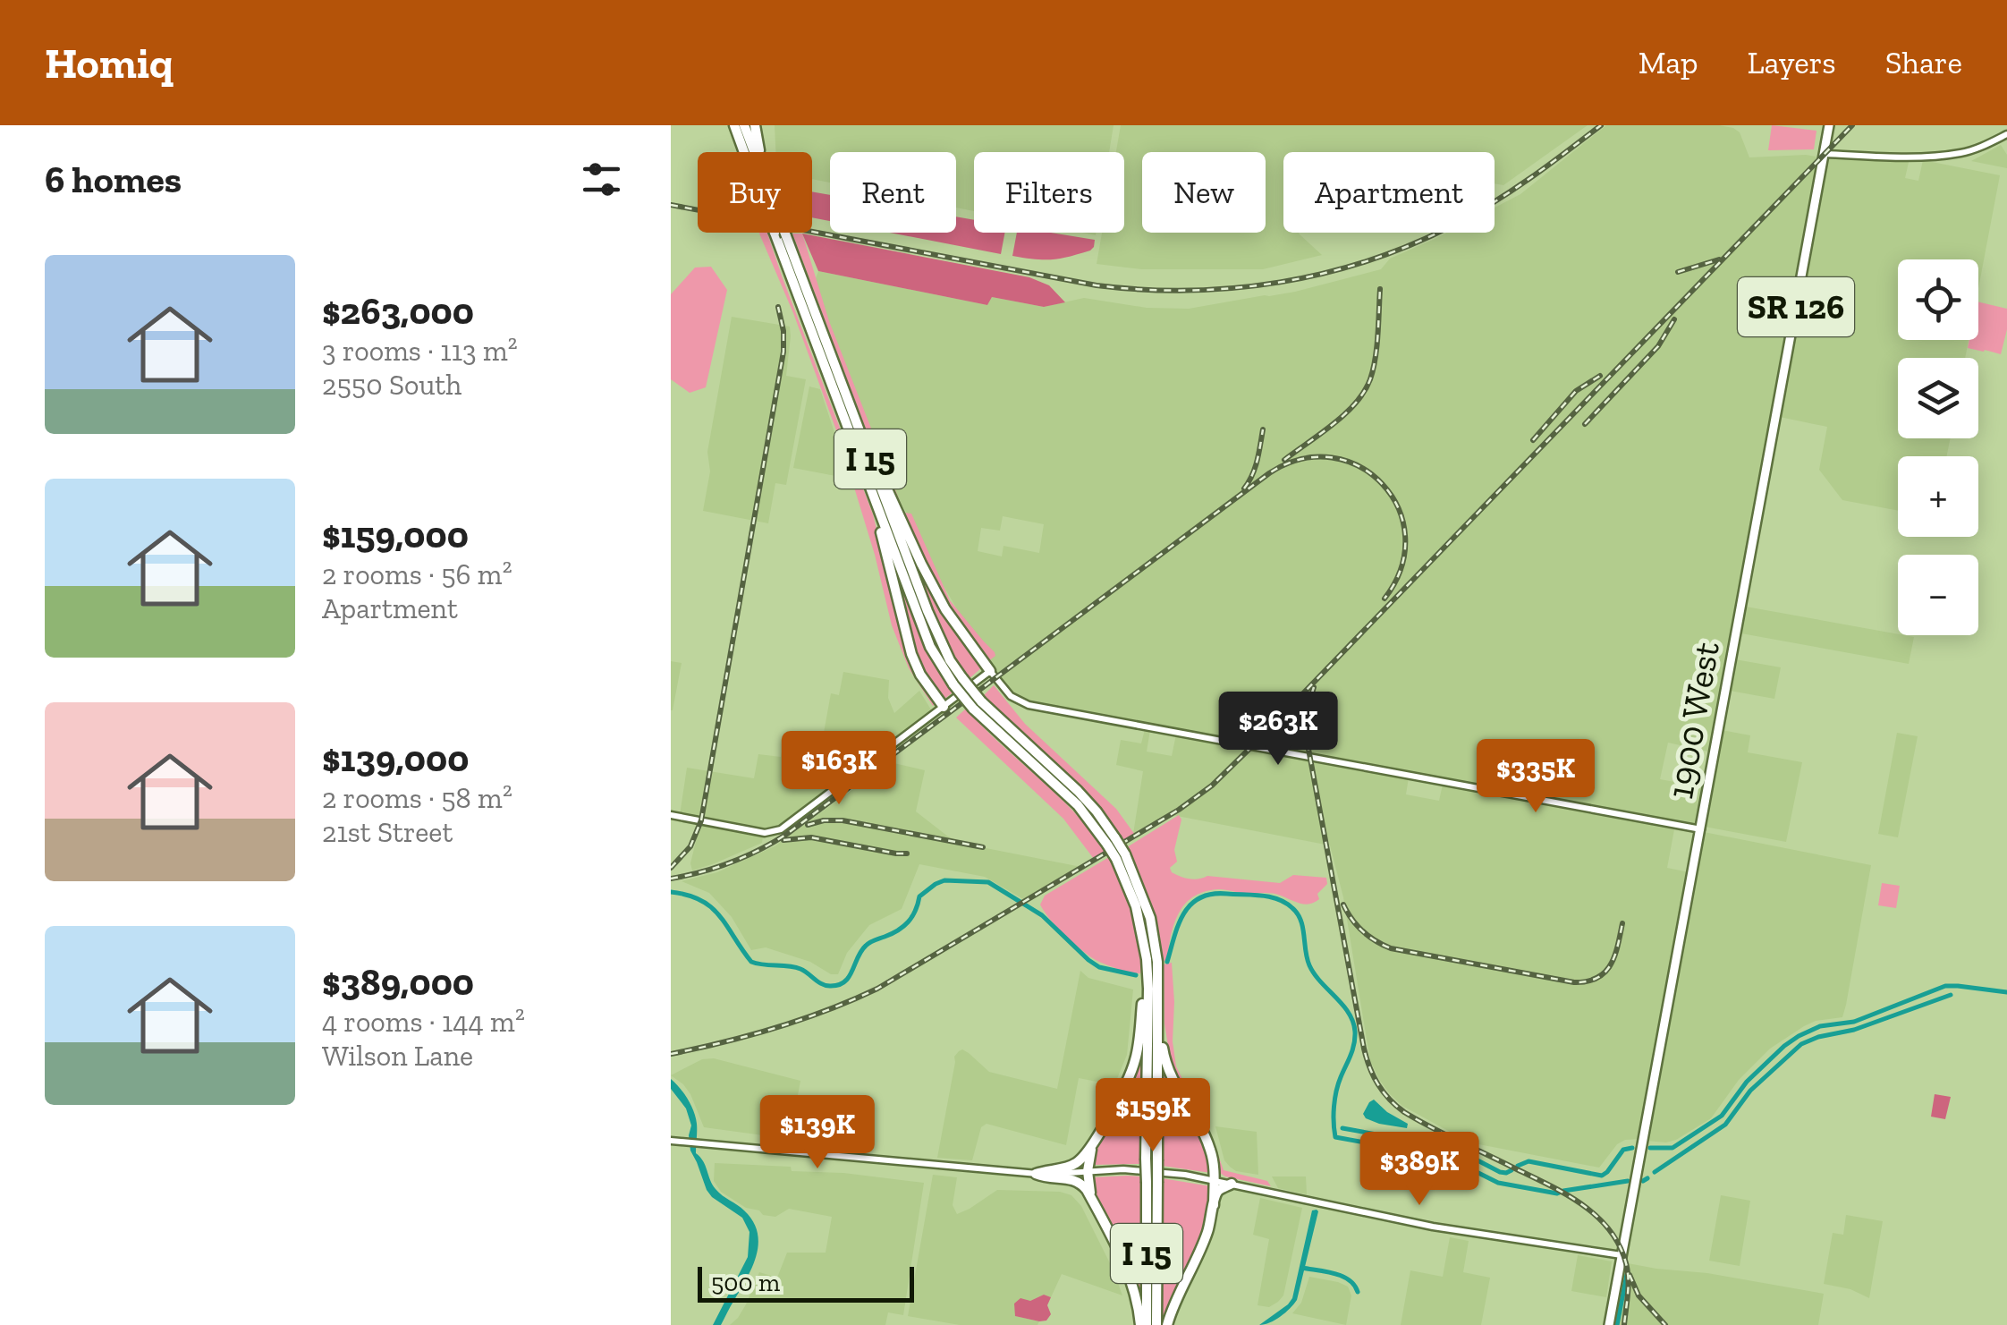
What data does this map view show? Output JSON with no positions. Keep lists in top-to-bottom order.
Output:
{
  "streets": {
    "highway": ["I 15"],
    "main road": ["SR 126", "1900 West"]
  },
  "scale_bar": "500 m",
  "page": {
    "header": "Homiq",
    "nav": ["Map", "Layers", "Share"],
    "heading": "6 homes",
    "chip": [
      "Buy",
      "Rent",
      "Filters",
      "New",
      "Apartment"
    ],
    "list": [
      {
        "name": "$263,000",
        "note": "3 rooms · 113 m² · 2550 South"
      },
      {
        "name": "$159,000",
        "note": "2 rooms · 56 m² · Apartment"
      },
      {
        "name": "$139,000",
        "note": "2 rooms · 58 m² · 21st Street"
      },
      {
        "name": "$389,000",
        "note": "4 rooms · 144 m² · Wilson Lane"
      }
    ],
    "map_buttons": ["+", "−"],
    "price": [
      "$263K",
      "$163K",
      "$335K",
      "$159K",
      "$139K",
      "$389K"
    ],
    "scale": "500 m"
  }
}
